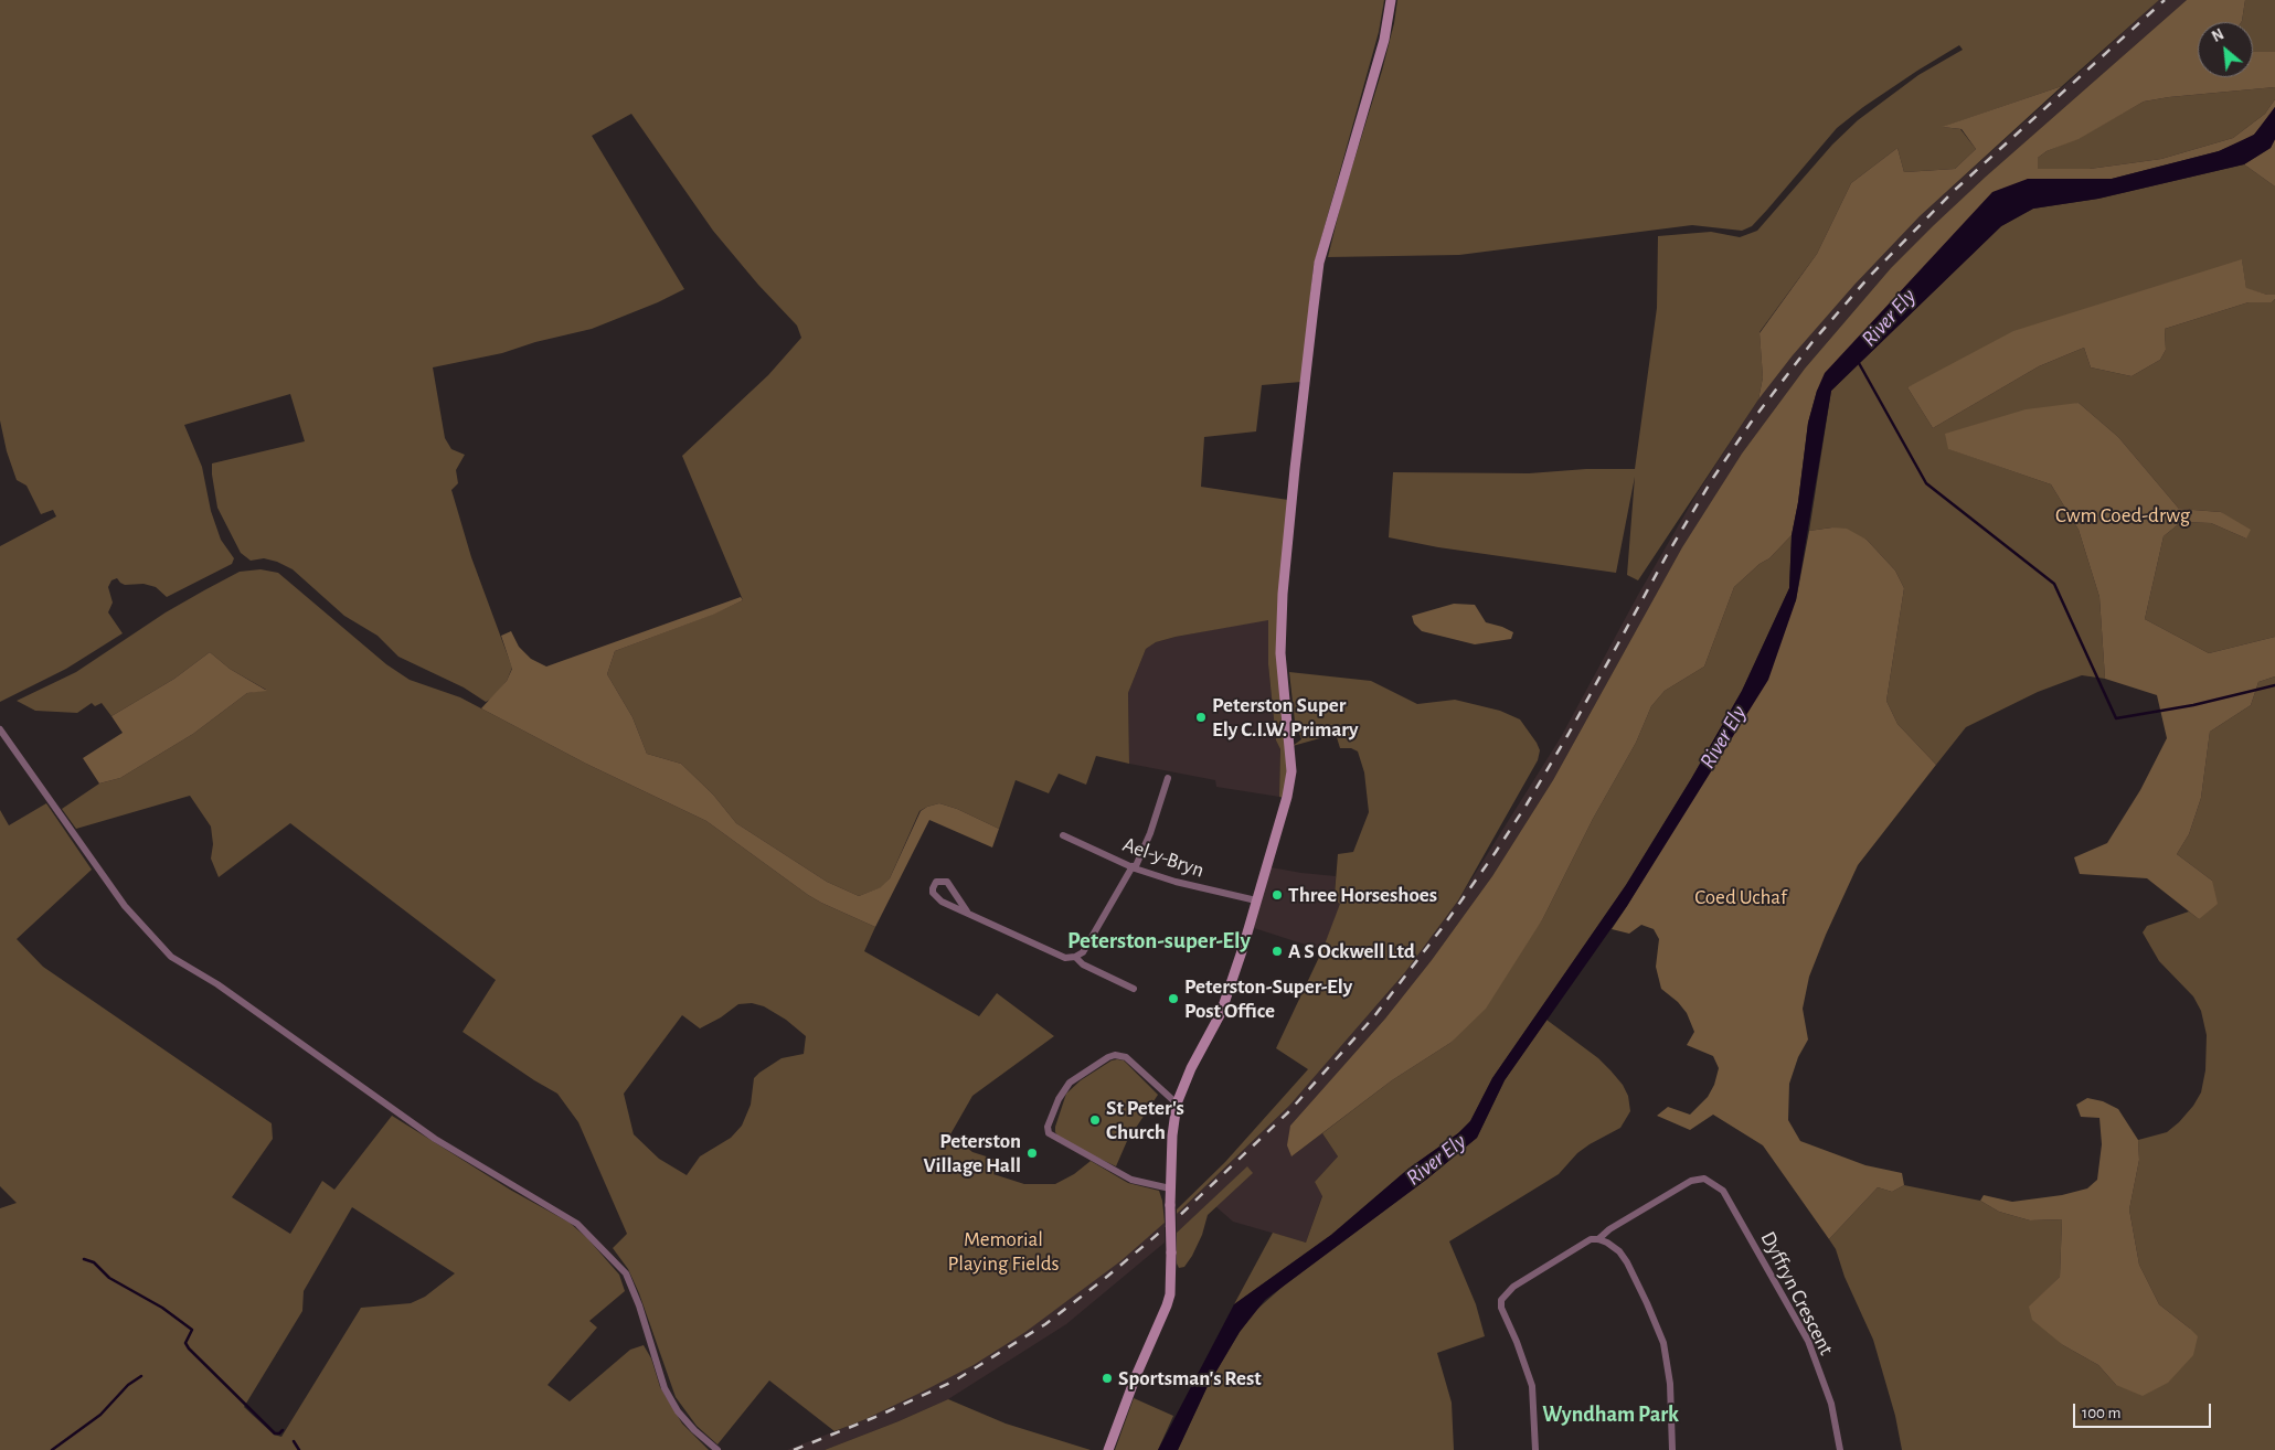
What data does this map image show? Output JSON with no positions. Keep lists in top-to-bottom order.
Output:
{
  "streets": {
    "street": ["Ael-y-Bryn", "Dyffryn Crescent"]
  },
  "districts": ["Peterston-super-Ely", "Wyndham Park"],
  "water": ["River Ely"],
  "parks": ["Cwm Coed-drwg", "Coed Uchaf", "Memorial Playing Fields"],
  "places": [
    "Peterston Super Ely C.I.W. Primary",
    "Three Horseshoes",
    "A S Ockwell Ltd",
    "Peterston-Super-Ely Post Office",
    "St Peter's Church",
    "Peterston Village Hall",
    "Sportsman's Rest"
  ],
  "scale_bar": "100 m",
  "north": "top left"
}
